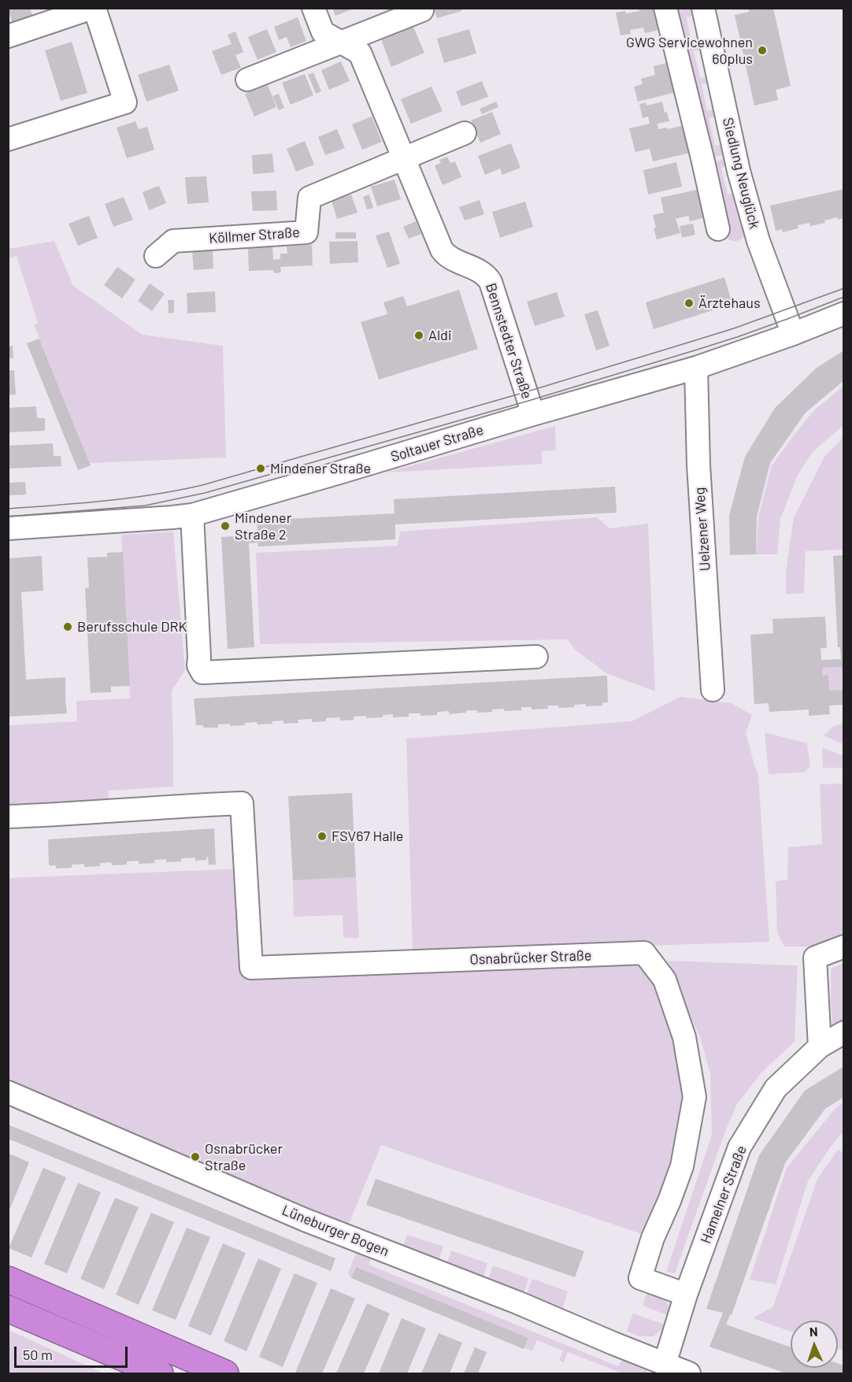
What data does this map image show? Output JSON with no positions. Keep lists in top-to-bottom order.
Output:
{
  "streets": {
    "street": [
      "Siedlung Neuglück",
      "Köllmer Straße",
      "Bennstedter Straße",
      "Soltauer Straße",
      "Uelzener Weg",
      "Osnabrücker Straße",
      "Hamelner Straße",
      "Lüneburger Bogen"
    ]
  },
  "crossings": [
    ["Siedlung Neuglück", "Soltauer Straße"],
    ["Köllmer Straße", "Bennstedter Straße"],
    ["Bennstedter Straße", "Soltauer Straße"],
    ["Soltauer Straße", "Uelzener Weg"],
    ["Osnabrücker Straße", "Hamelner Straße"],
    ["Hamelner Straße", "Lüneburger Bogen"]
  ],
  "places": [
    "GWG Servicewohnen 60plus",
    "Ärztehaus",
    "Aldi",
    "Mindener Straße",
    "Mindener Straße 2",
    "Berufsschule DRK",
    "FSV67 Halle",
    "Osnabrücker Straße"
  ],
  "scale_bar": "50 m",
  "north": "top"
}
